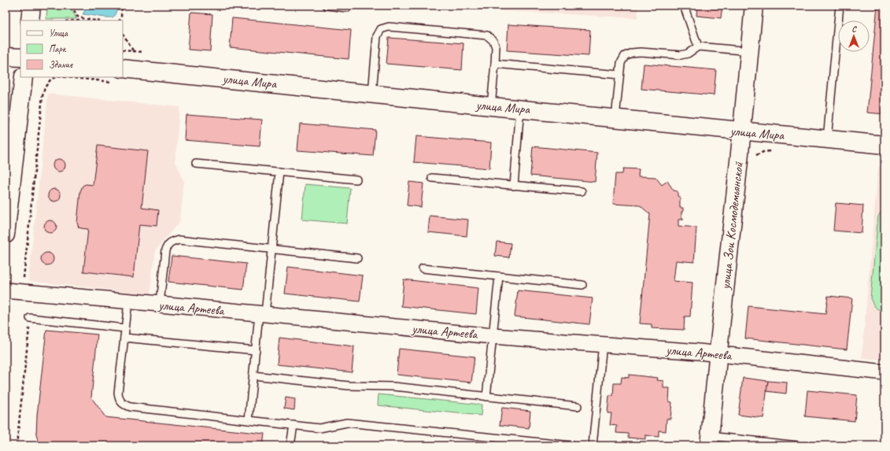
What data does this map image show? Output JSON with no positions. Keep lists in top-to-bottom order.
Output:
{
  "streets": {
    "street": ["улица Мира", "улица Зои Космодемьянской", "улица Артеева"]
  },
  "crossings": [
    ["улица Мира", "улица Зои Космодемьянской"],
    ["улица Зои Космодемьянской", "улица Артеева"]
  ],
  "legend": ["Улица", "Парк", "Здание"],
  "north": "top"
}
